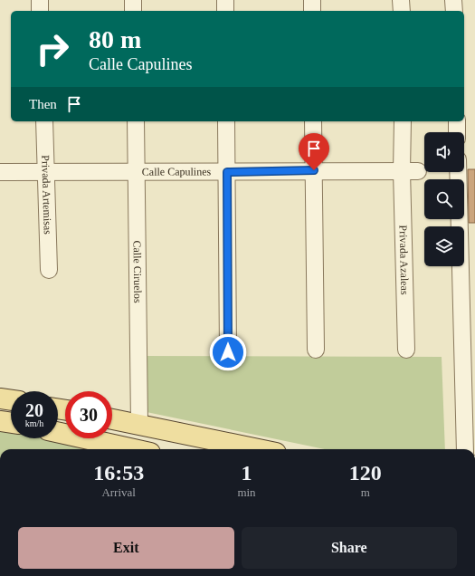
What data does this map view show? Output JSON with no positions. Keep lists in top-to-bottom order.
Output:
{
  "streets": {
    "street": [
      "Calle Capulines",
      "Privada Artemisas",
      "Privada Azaleas",
      "Calle Ciruelos"
    ]
  },
  "crossings": [
    ["Calle Capulines", "Privada Artemisas"],
    ["Calle Capulines", "Privada Azaleas"],
    ["Calle Capulines", "Calle Ciruelos"]
  ],
  "page": {
    "turn": ["80 m", "Calle Capulines"],
    "then": "Then",
    "speed": "20 km/h",
    "limit": "30",
    "eta": [
      "16:53",
      "Arrival",
      "1",
      "min",
      "120",
      "m"
    ],
    "buttons": ["Exit", "Share"]
  }
}
